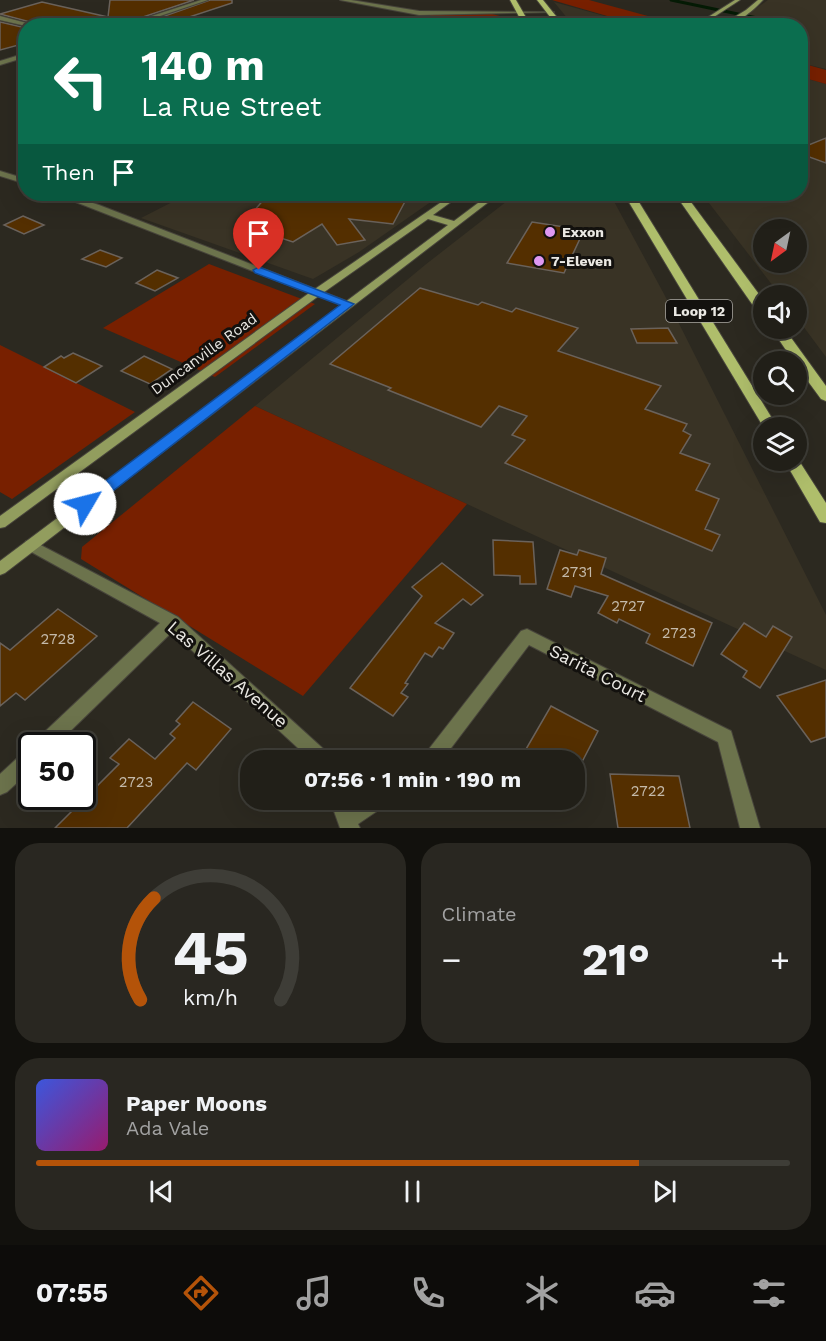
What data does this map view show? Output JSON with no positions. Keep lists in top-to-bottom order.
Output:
{
  "streets": {
    "main road": ["Loop 12", "Duncanville Road"],
    "street": ["Sarita Court", "Las Villas Avenue"]
  },
  "places": ["Exxon", "7-Eleven"],
  "house_numbers": [
    "2731",
    "2727",
    "2723",
    "2728",
    "2723",
    "2722"
  ],
  "north": "bottom left",
  "page": {
    "turn": ["140 m", "La Rue Street"],
    "then": "Then",
    "limit": "50",
    "trip": "07:56 · 1 min · 190 m",
    "tile": "Climate",
    "heat": ["−", "21°", "+"],
    "song": ["Paper Moons", "Ada Vale"],
    "tabs": "07:55",
    "gauge": ["45", "km/h"]
  }
}
